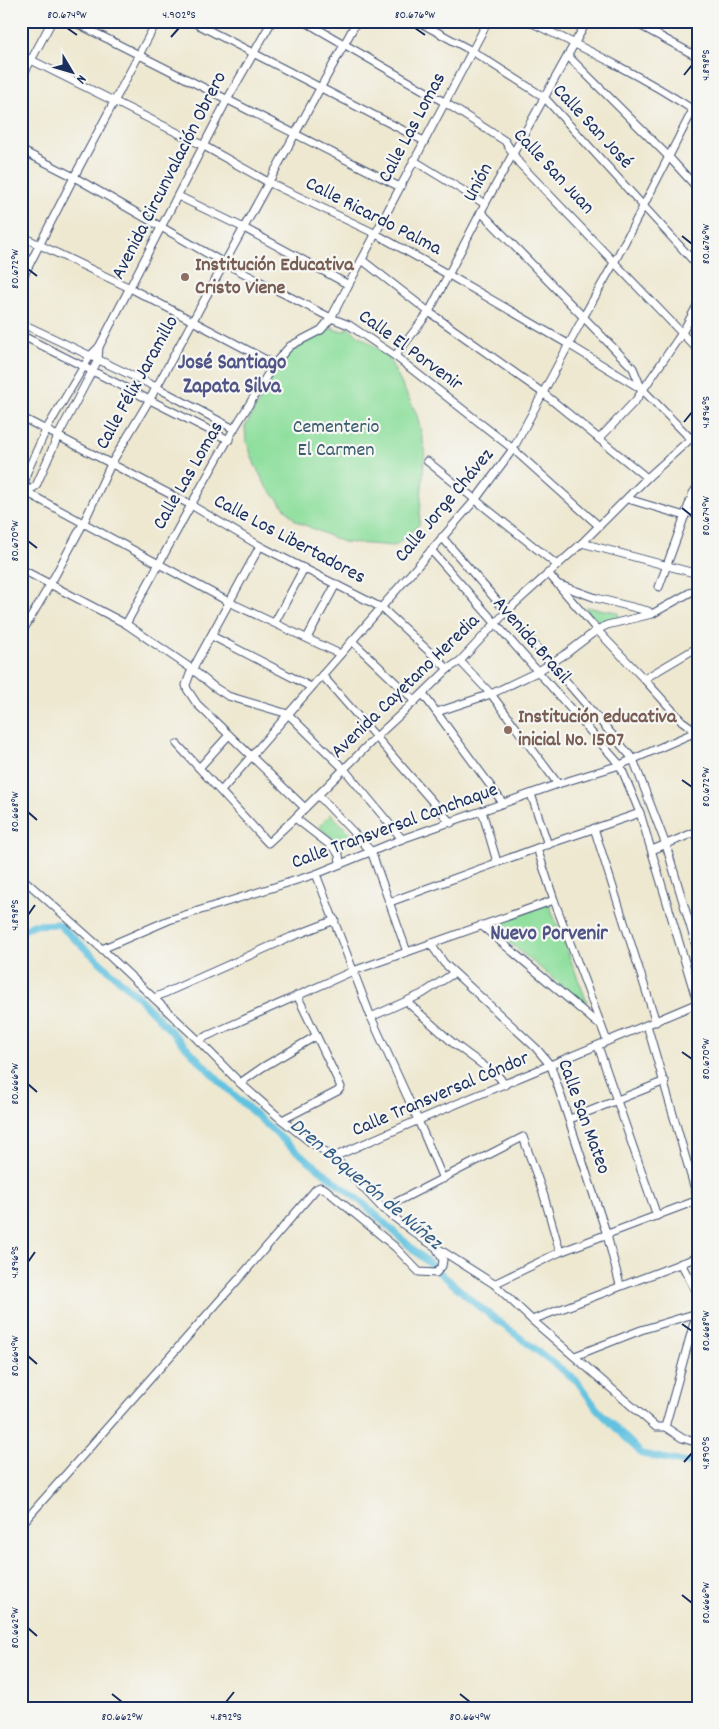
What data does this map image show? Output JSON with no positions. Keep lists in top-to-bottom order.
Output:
{
  "streets": {
    "street": [
      "Calle San José",
      "Calle Las Lomas",
      "Calle San Juan",
      "Avenida Circunvalación Obrero",
      "Unión",
      "Calle Ricardo Palma",
      "Calle El Porvenir",
      "Calle Félix Jaramillo",
      "Calle Jorge Chávez",
      "Calle Los Libertadores",
      "Avenida Brasil",
      "Avenida Cayetano Heredia",
      "Calle Transversal Canchaque",
      "Calle Transversal Cóndor",
      "Calle San Mateo"
    ]
  },
  "crossings": [
    ["Calle San José", "Calle Las Lomas"],
    ["Calle San José", "Unión"],
    ["Calle San José", "Calle Jorge Chávez"],
    ["Calle Las Lomas", "Calle San Juan"],
    ["Calle Las Lomas", "Calle Ricardo Palma"],
    ["Calle Las Lomas", "Calle El Porvenir"],
    ["Calle Las Lomas", "Calle Los Libertadores"],
    ["Calle San Juan", "Unión"],
    ["Calle San Juan", "Calle Félix Jaramillo"],
    ["Calle San Juan", "Calle Jorge Chávez"],
    ["Avenida Circunvalación Obrero", "Calle Ricardo Palma"],
    ["Avenida Circunvalación Obrero", "Calle El Porvenir"],
    ["Avenida Circunvalación Obrero", "Calle Los Libertadores"],
    ["Unión", "Calle Ricardo Palma"],
    ["Unión", "Calle El Porvenir"],
    ["Calle Ricardo Palma", "Calle Félix Jaramillo"],
    ["Calle Ricardo Palma", "Calle Jorge Chávez"],
    ["Calle Ricardo Palma", "Avenida Cayetano Heredia"],
    ["Calle El Porvenir", "Calle Félix Jaramillo"],
    ["Calle El Porvenir", "Calle Jorge Chávez"],
    ["Calle El Porvenir", "Avenida Cayetano Heredia"],
    ["Calle Félix Jaramillo", "Calle Los Libertadores"],
    ["Calle Jorge Chávez", "Calle Los Libertadores"],
    ["Calle Jorge Chávez", "Avenida Brasil"],
    ["Calle Jorge Chávez", "Avenida Cayetano Heredia"],
    ["Calle Los Libertadores", "Avenida Cayetano Heredia"],
    ["Avenida Brasil", "Avenida Cayetano Heredia"],
    ["Avenida Brasil", "Calle Transversal Canchaque"],
    ["Avenida Brasil", "Calle Transversal Cóndor"],
    ["Calle Transversal Cóndor", "Calle San Mateo"]
  ],
  "districts": ["José Santiago Zapata Silva", "Nuevo Porvenir"],
  "water": ["Dren Boquerón de Núñez"],
  "parks": ["Cementerio El Carmen"],
  "places": ["Institución Educativa Cristo Viene", "Institución educativa inicial No. 1507"],
  "north": "bottom right",
  "coordinates": [
    "80.674°W",
    "4.902°S",
    "80.676°W",
    "4.898°S",
    "80.672°W",
    "4.896°S",
    "80.670°W",
    "80.668°W",
    "80.666°W",
    "80.664°W",
    "4.890°S",
    "80.662°W",
    "4.892°S"
  ]
}
